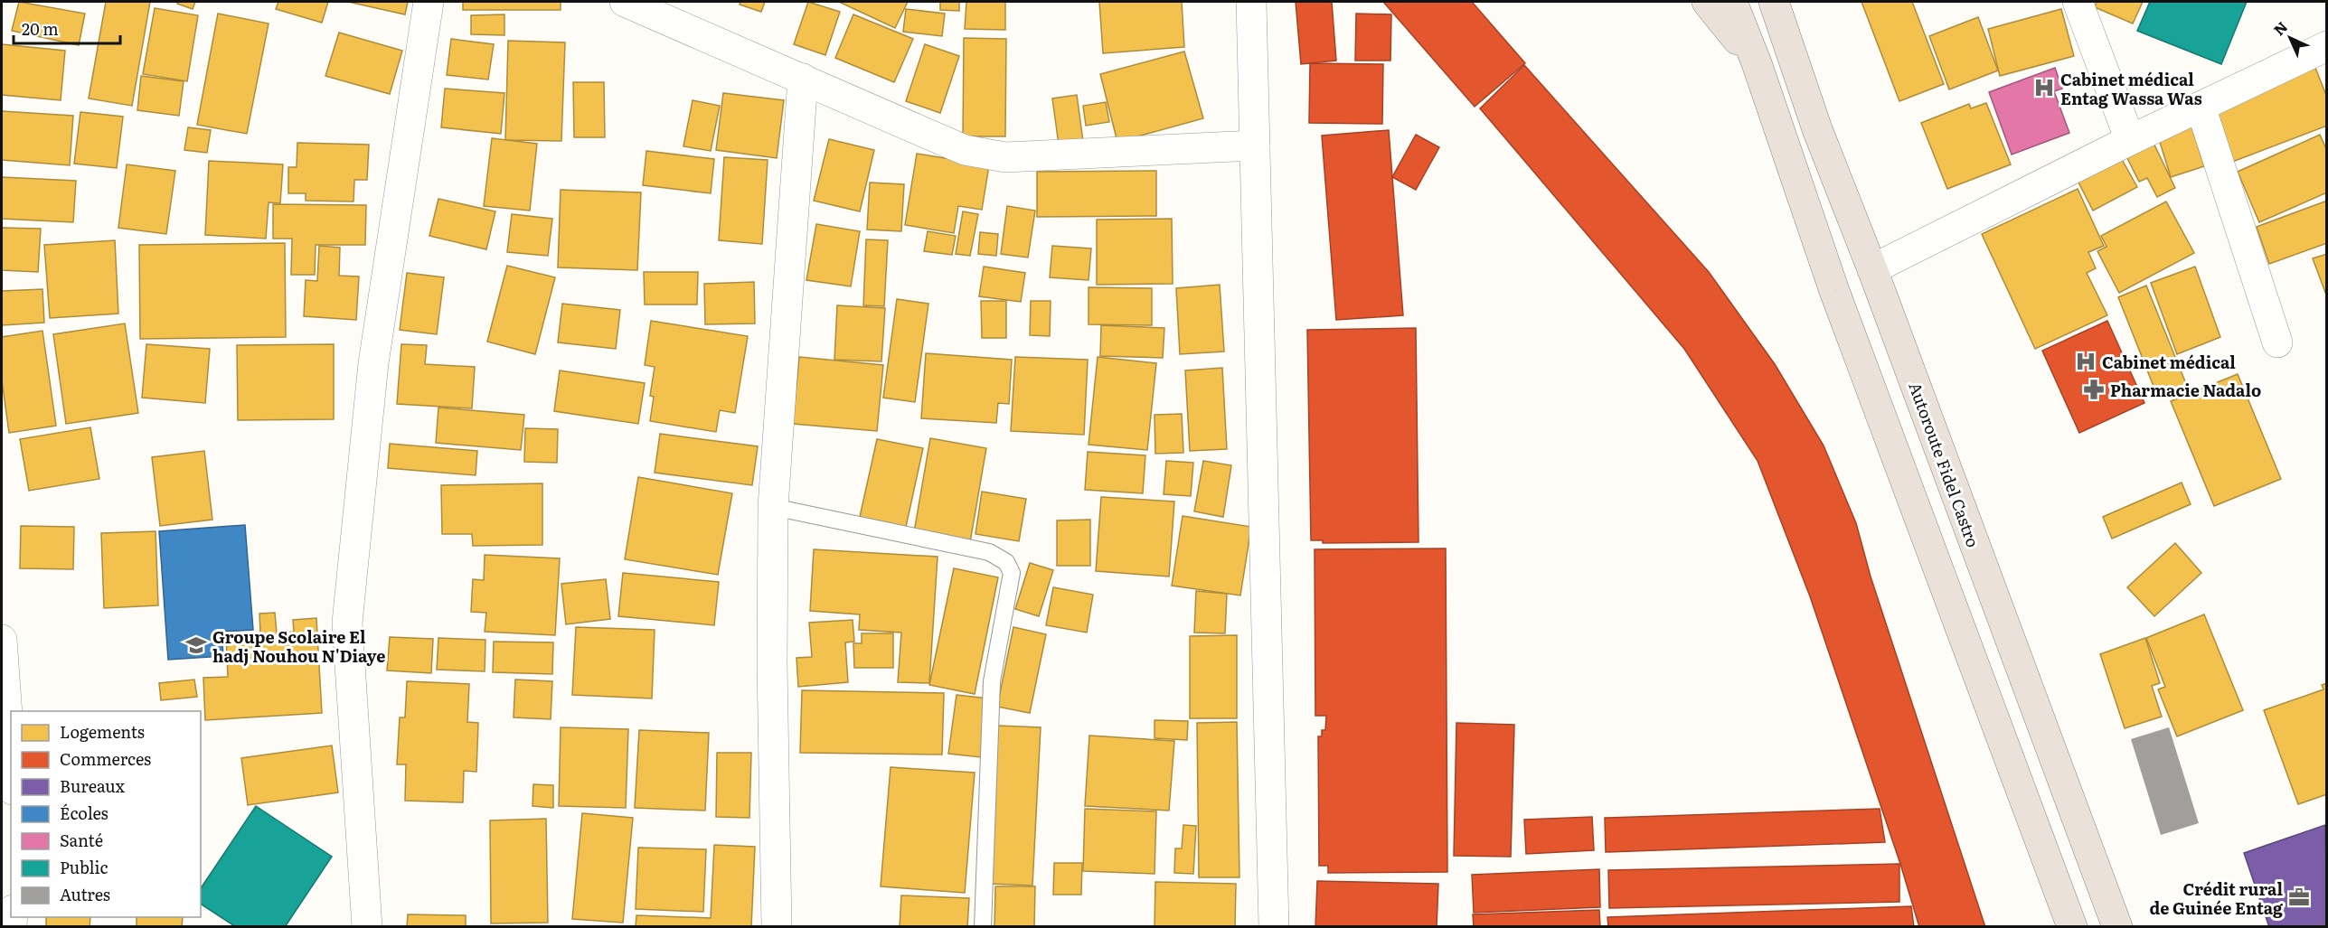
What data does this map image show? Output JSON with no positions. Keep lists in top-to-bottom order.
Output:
{
  "streets": {
    "highway": ["Autoroute Fidel Castro"]
  },
  "places": {
    "hospital": ["Cabinet médical Entag Wassa Was", "Cabinet médical"],
    "pharmacy": ["Pharmacie Nadalo"],
    "school or university": ["Groupe Scolaire El hadj Nouhou N'Diaye"],
    "office": ["Crédit rural de Guinée Entag"]
  },
  "legend": [
    "Logements",
    "Commerces",
    "Bureaux",
    "Écoles",
    "Santé",
    "Public",
    "Autres"
  ],
  "scale_bar": "20 m",
  "north": "top left"
}
